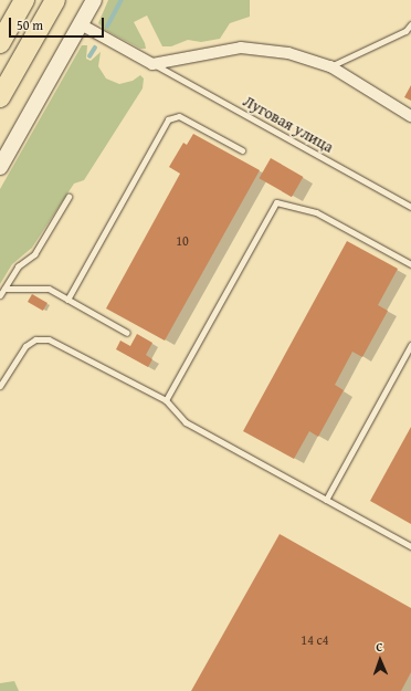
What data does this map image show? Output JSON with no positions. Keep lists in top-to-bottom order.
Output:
{
  "streets": {
    "lane": ["Луговая улица"]
  },
  "house_numbers": ["10", "14 с4"],
  "scale_bar": "50 m",
  "north": "top"
}
